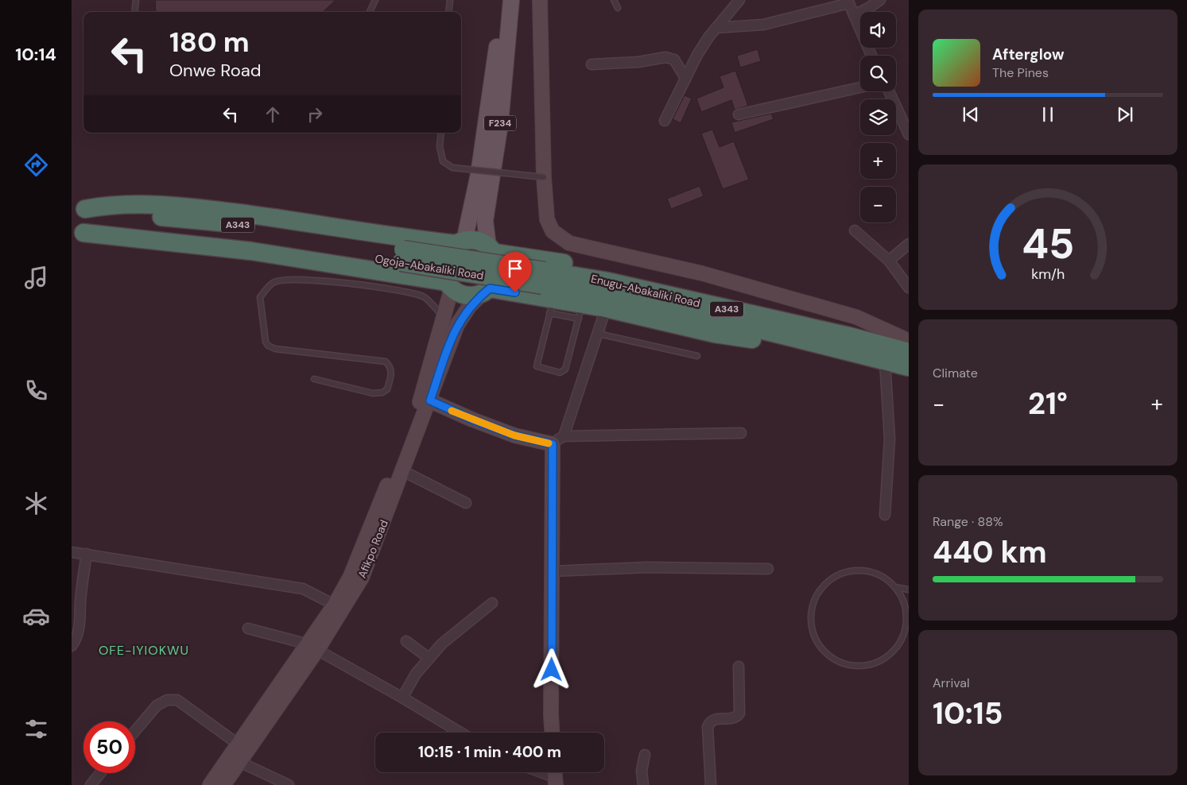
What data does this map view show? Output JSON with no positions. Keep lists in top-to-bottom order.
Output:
{
  "streets": {
    "highway": ["A343", "Ogoja-Abakaliki Road", "Enugu-Abakaliki Road"],
    "main road": ["F234", "Afikpo Road"]
  },
  "crossings": [
    ["F234", "Afikpo Road"],
    ["Ogoja-Abakaliki Road", "Enugu-Abakaliki Road"]
  ],
  "districts": ["OFE-IYIOKWU"],
  "page": {
    "tabs": "10:14",
    "map_buttons": ["+", "−"],
    "turn": ["180 m", "Onwe Road"],
    "song": ["Afterglow", "The Pines"],
    "tile": [
      "Climate",
      ["Range · 88%", "440 km"],
      ["Arrival", "10:15"]
    ],
    "heat": ["−", "21°", "+"],
    "limit": "50",
    "trip": "10:15 · 1 min · 400 m",
    "gauge": ["45", "km/h"]
  }
}
